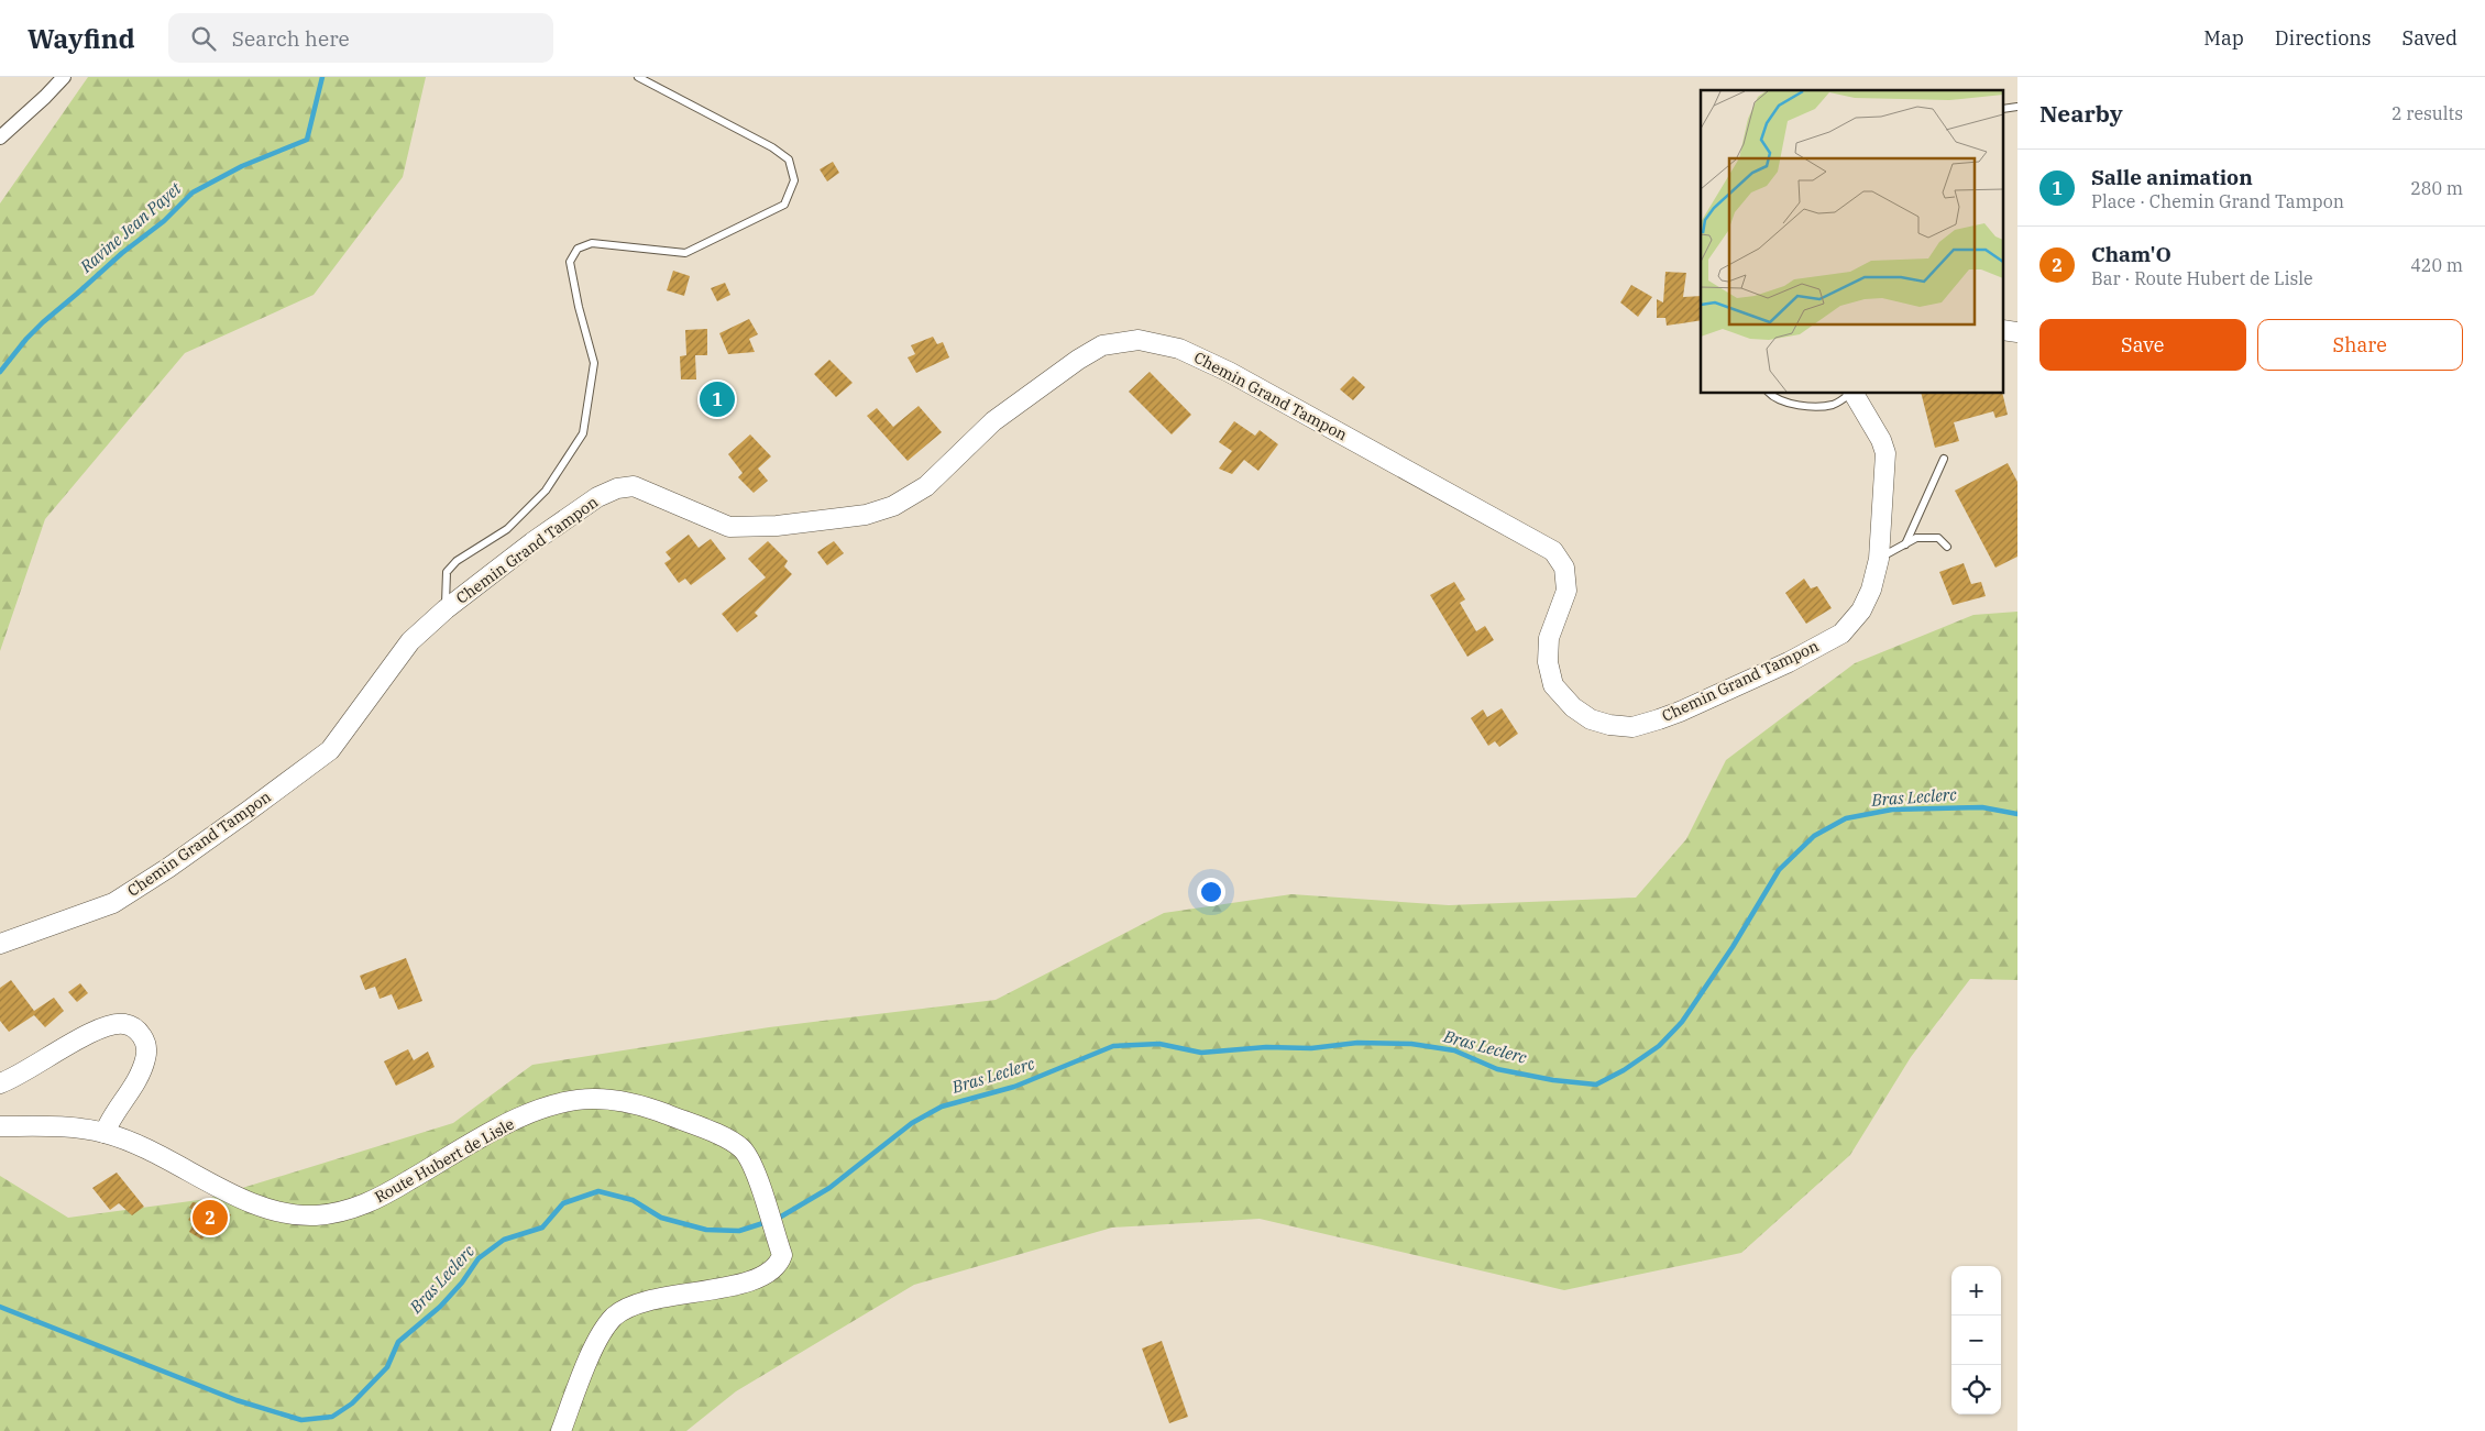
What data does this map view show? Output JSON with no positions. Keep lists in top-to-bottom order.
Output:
{
  "streets": {
    "main road": ["Chemin Grand Tampon", "Route Hubert de Lisle"]
  },
  "water": ["Ravine Jean Payet", "Bras Leclerc"],
  "page": {
    "header": "Wayfind",
    "search": "Search here",
    "nav": ["Map", "Directions", "Saved"],
    "heading": ["Nearby", "2 results"],
    "list": [
      {
        "mark": "1",
        "name": "Salle animation",
        "note": "Place · Chemin Grand Tampon",
        "value": "280 m"
      },
      {
        "mark": "2",
        "name": "Cham'O",
        "note": "Bar · Route Hubert de Lisle",
        "value": "420 m"
      }
    ],
    "buttons": ["Save", "Share"],
    "pins": ["1", "2"],
    "map_buttons": ["+", "−"]
  }
}
